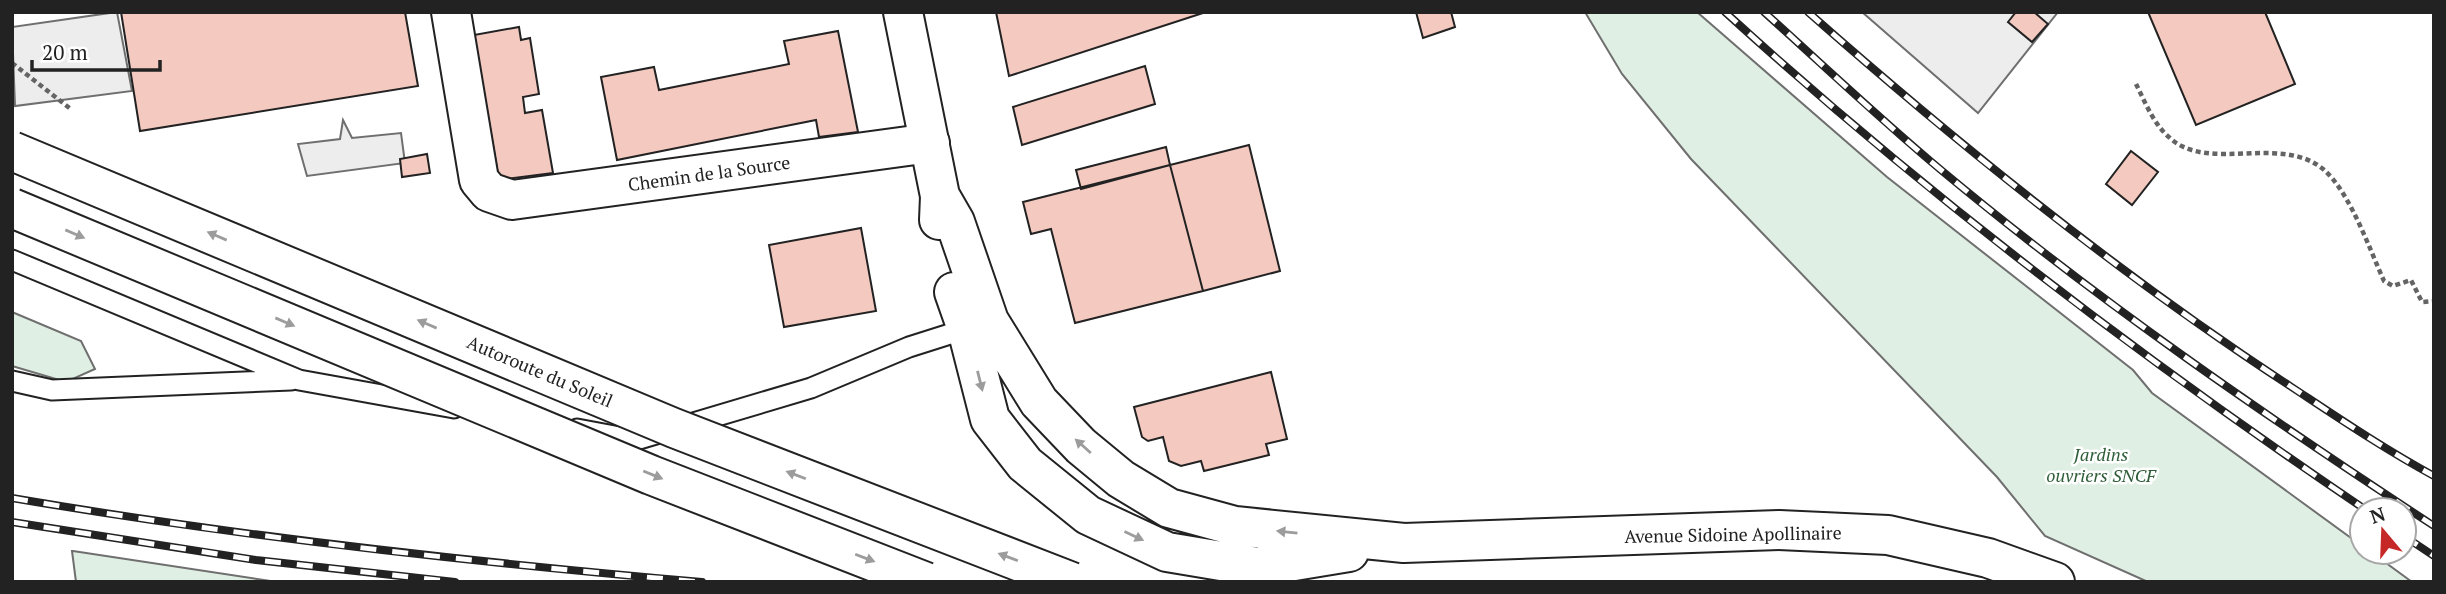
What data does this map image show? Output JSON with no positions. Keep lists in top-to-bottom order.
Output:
{
  "streets": {
    "main road": ["Chemin de la Source", "Autoroute du Soleil", "Avenue Sidoine Apollinaire"]
  },
  "crossings": [
    ["Chemin de la Source", "Avenue Sidoine Apollinaire"]
  ],
  "parks": ["Jardins ouvriers SNCF"],
  "scale_bar": "20 m",
  "north": "top"
}
